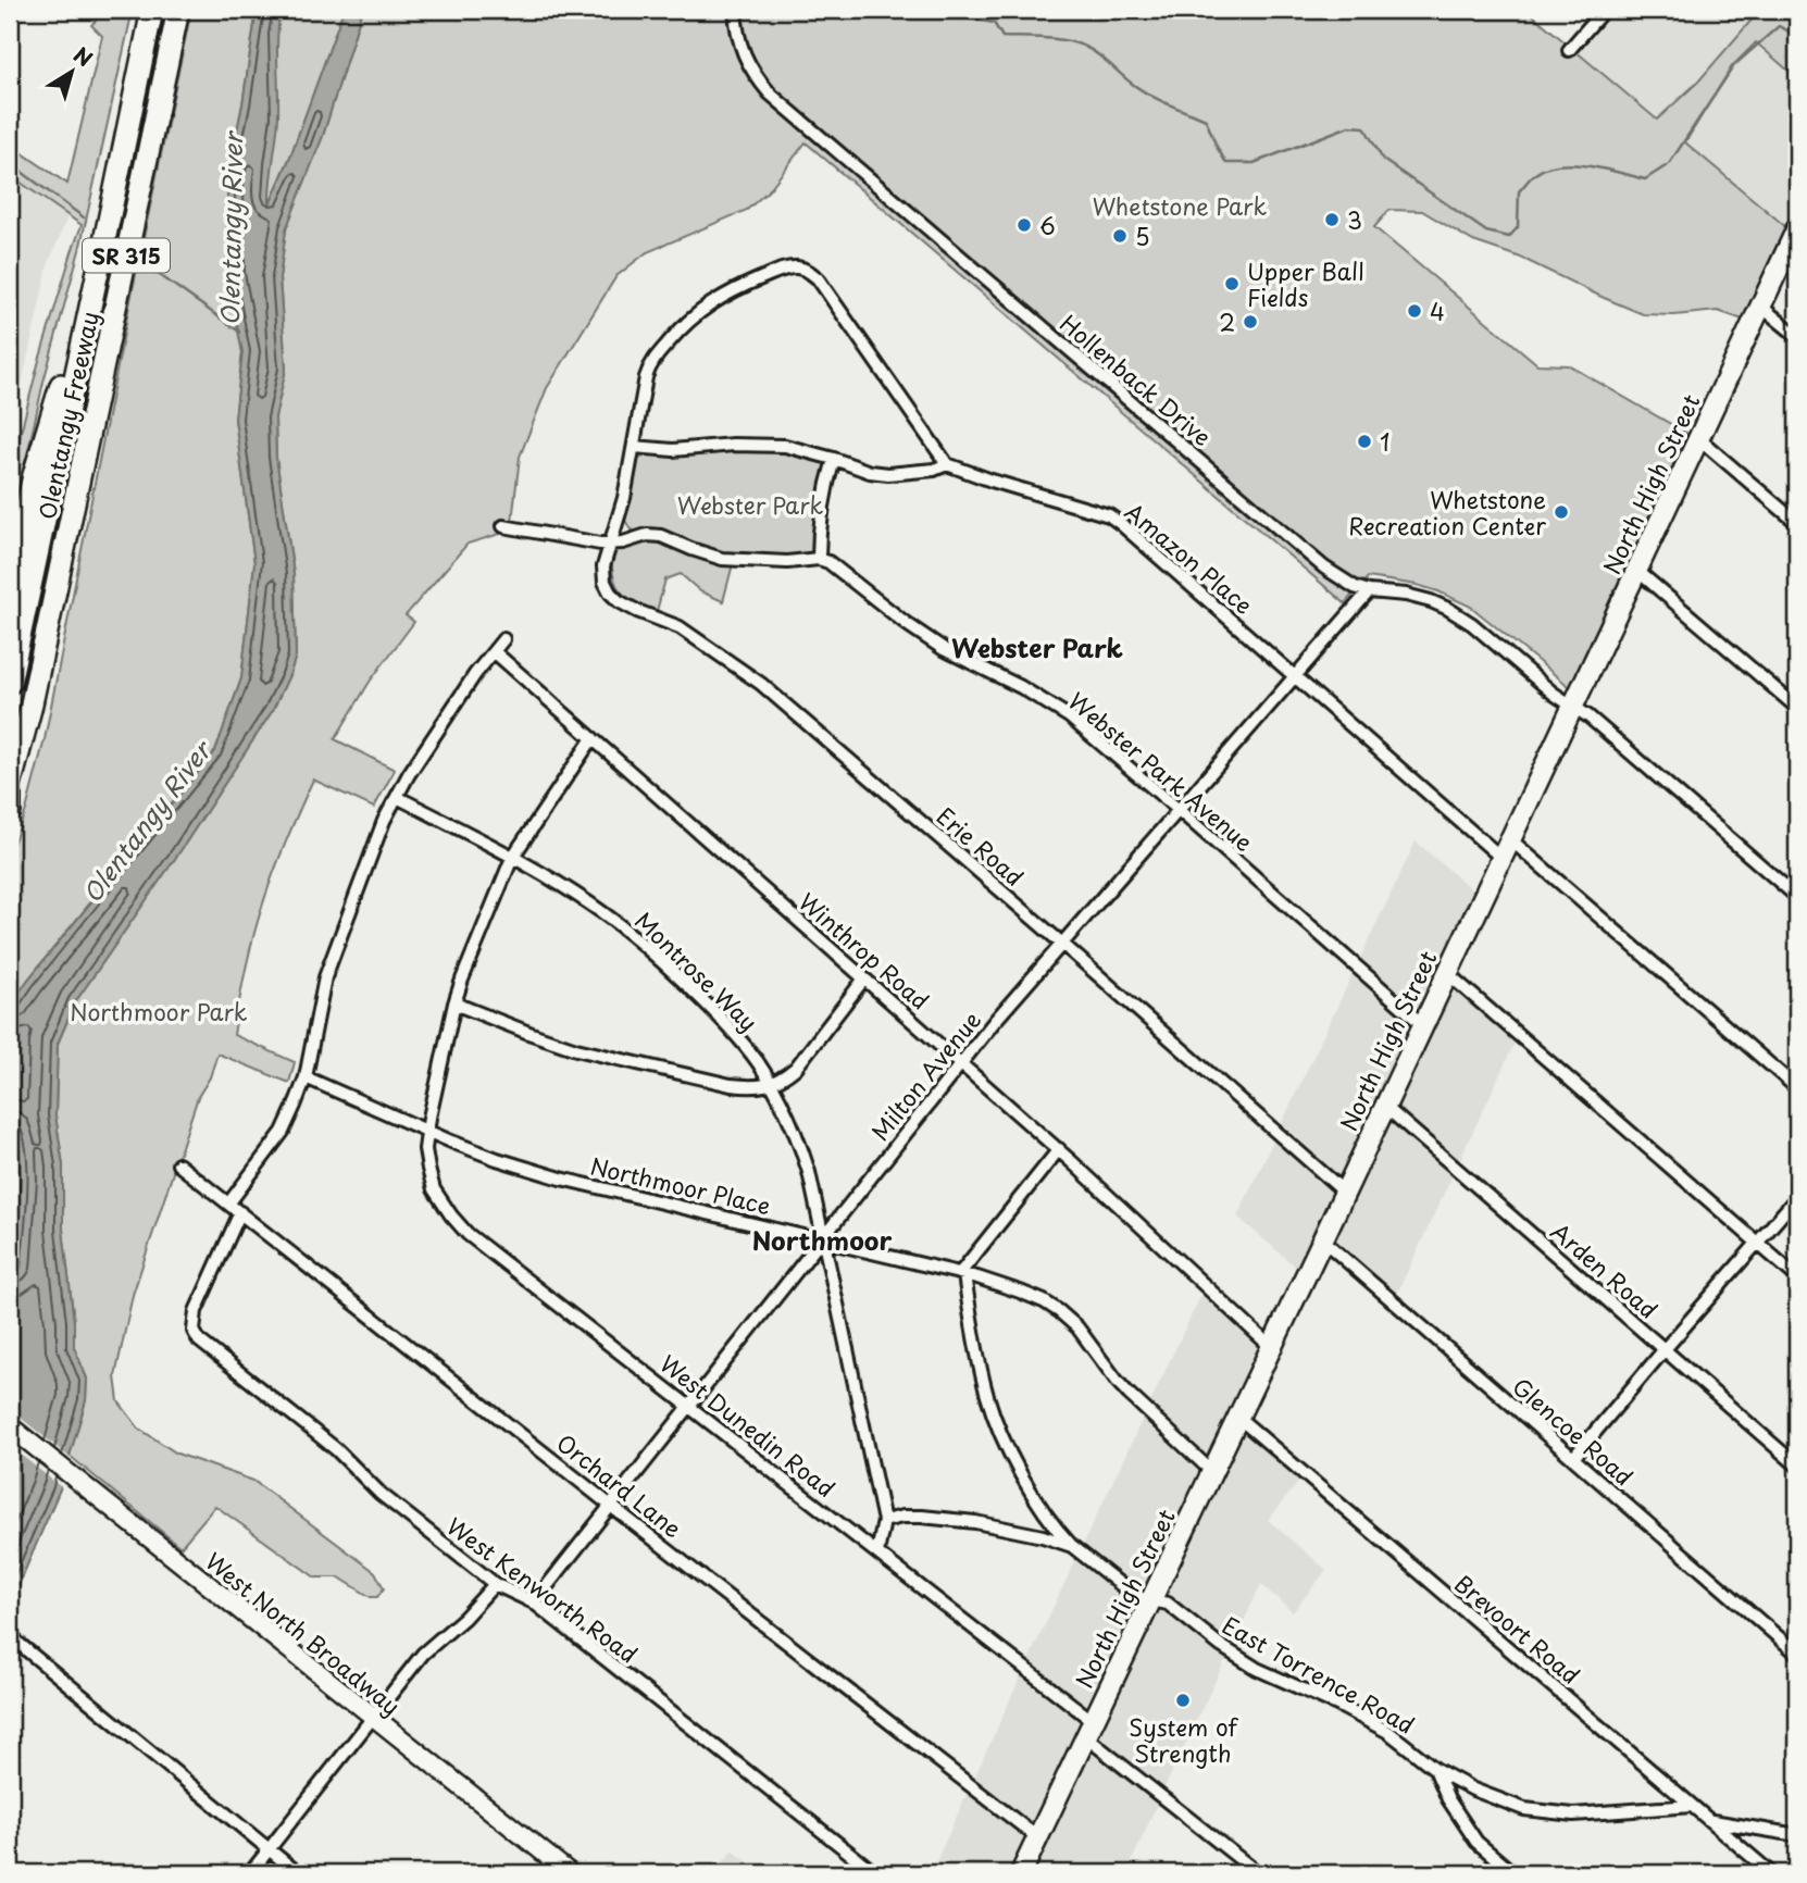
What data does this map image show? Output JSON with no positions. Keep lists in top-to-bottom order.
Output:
{
  "streets": {
    "highway": ["SR 315", "Olentangy Freeway"],
    "main road": ["North High Street", "West North Broadway"],
    "street": [
      "Hollenback Drive",
      "Amazon Place",
      "Webster Park Avenue",
      "Erie Road",
      "Winthrop Road",
      "Montrose Way",
      "Milton Avenue",
      "Northmoor Place",
      "Arden Road",
      "West Dunedin Road",
      "Glencoe Road",
      "Orchard Lane",
      "West Kenworth Road",
      "Brevoort Road",
      "East Torrence Road"
    ]
  },
  "crossings": [
    ["Hollenback Drive", "North High Street"],
    ["Hollenback Drive", "Milton Avenue"],
    ["North High Street", "Amazon Place"],
    ["North High Street", "Webster Park Avenue"],
    ["North High Street", "Erie Road"],
    ["North High Street", "Winthrop Road"],
    ["North High Street", "Northmoor Place"],
    ["North High Street", "Arden Road"],
    ["North High Street", "West Dunedin Road"],
    ["North High Street", "Glencoe Road"],
    ["North High Street", "Orchard Lane"],
    ["North High Street", "Brevoort Road"],
    ["North High Street", "East Torrence Road"],
    ["Amazon Place", "Erie Road"],
    ["Amazon Place", "Milton Avenue"],
    ["Webster Park Avenue", "Milton Avenue"],
    ["Erie Road", "Milton Avenue"],
    ["Winthrop Road", "Milton Avenue"],
    ["Winthrop Road", "West Dunedin Road"],
    ["Montrose Way", "Milton Avenue"],
    ["Montrose Way", "Northmoor Place"],
    ["Montrose Way", "West Dunedin Road"],
    ["Milton Avenue", "Northmoor Place"],
    ["Milton Avenue", "West Dunedin Road"],
    ["Milton Avenue", "Orchard Lane"],
    ["Milton Avenue", "West Kenworth Road"],
    ["Northmoor Place", "West Dunedin Road"],
    ["Orchard Lane", "West Kenworth Road"],
    ["Brevoort Road", "East Torrence Road"]
  ],
  "districts": ["Webster Park", "Northmoor"],
  "water": ["Olentangy River"],
  "parks": ["Whetstone Park", "Webster Park", "Northmoor Park"],
  "places": [
    "3",
    "6",
    "5",
    "Upper Ball Fields",
    "4",
    "2",
    "1",
    "Whetstone Recreation Center",
    "System of Strength"
  ],
  "north": "top right"
}
